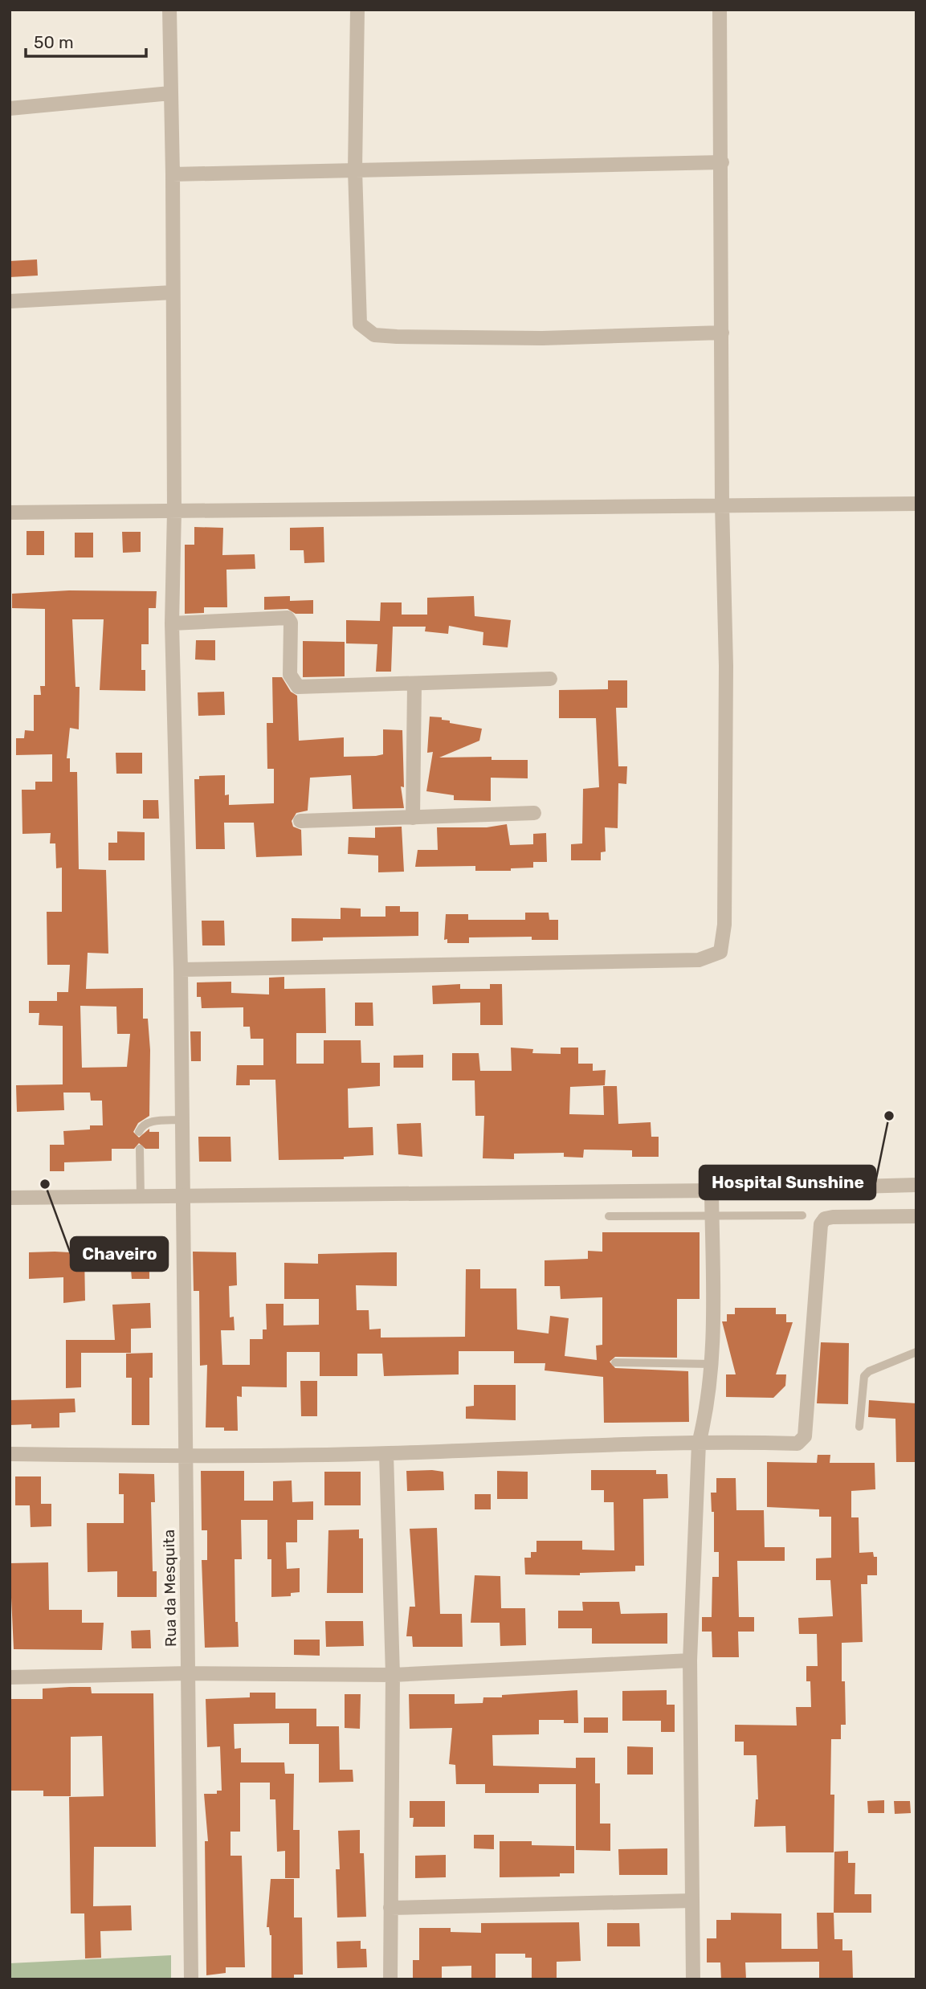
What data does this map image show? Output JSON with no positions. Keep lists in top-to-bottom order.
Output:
{
  "streets": {
    "street": ["Rua da Mesquita"]
  },
  "places": ["Hospital Sunshine", "Chaveiro"],
  "scale_bar": "50 m"
}
